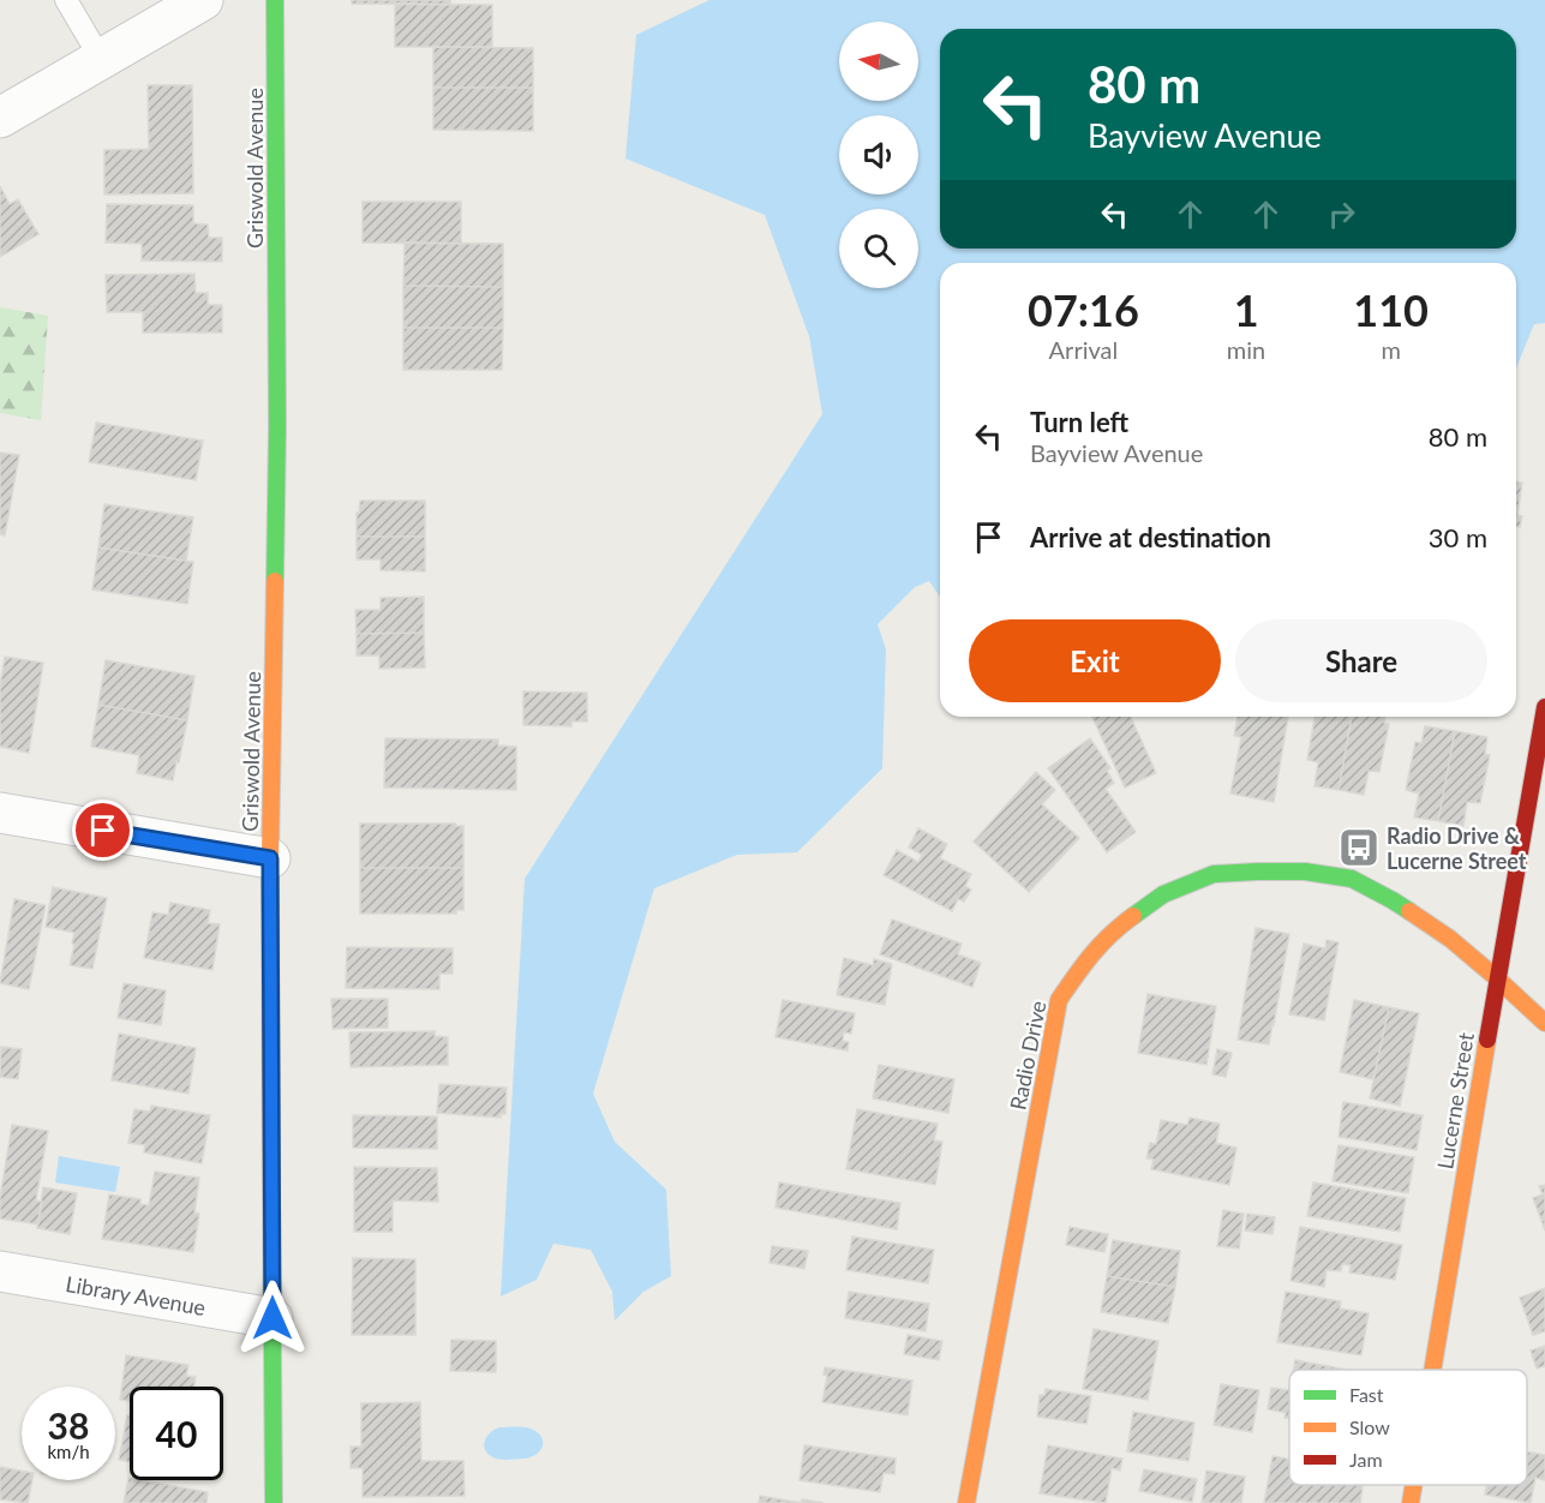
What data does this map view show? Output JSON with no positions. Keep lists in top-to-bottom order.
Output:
{
  "streets": {
    "street": [
      "Griswold Avenue",
      "Radio Drive",
      "Lucerne Street",
      "Library Avenue"
    ]
  },
  "crossings": [
    ["Griswold Avenue", "Library Avenue"],
    ["Radio Drive", "Lucerne Street"]
  ],
  "places": {
    "bus stop": ["Radio Drive & Lucerne Street"]
  },
  "legend": ["Fast", "Slow", "Jam"],
  "north": "left",
  "page": {
    "turn": ["80 m", "Bayview Avenue"],
    "eta": [
      "07:16",
      "Arrival",
      "1",
      "min",
      "110",
      "m"
    ],
    "list": [
      {
        "name": "Turn left",
        "note": "Bayview Avenue",
        "value": "80 m"
      },
      {
        "name": "Arrive at destination",
        "value": "30 m"
      }
    ],
    "buttons": ["Exit", "Share"],
    "speed": "38 km/h",
    "limit": "40"
  }
}
